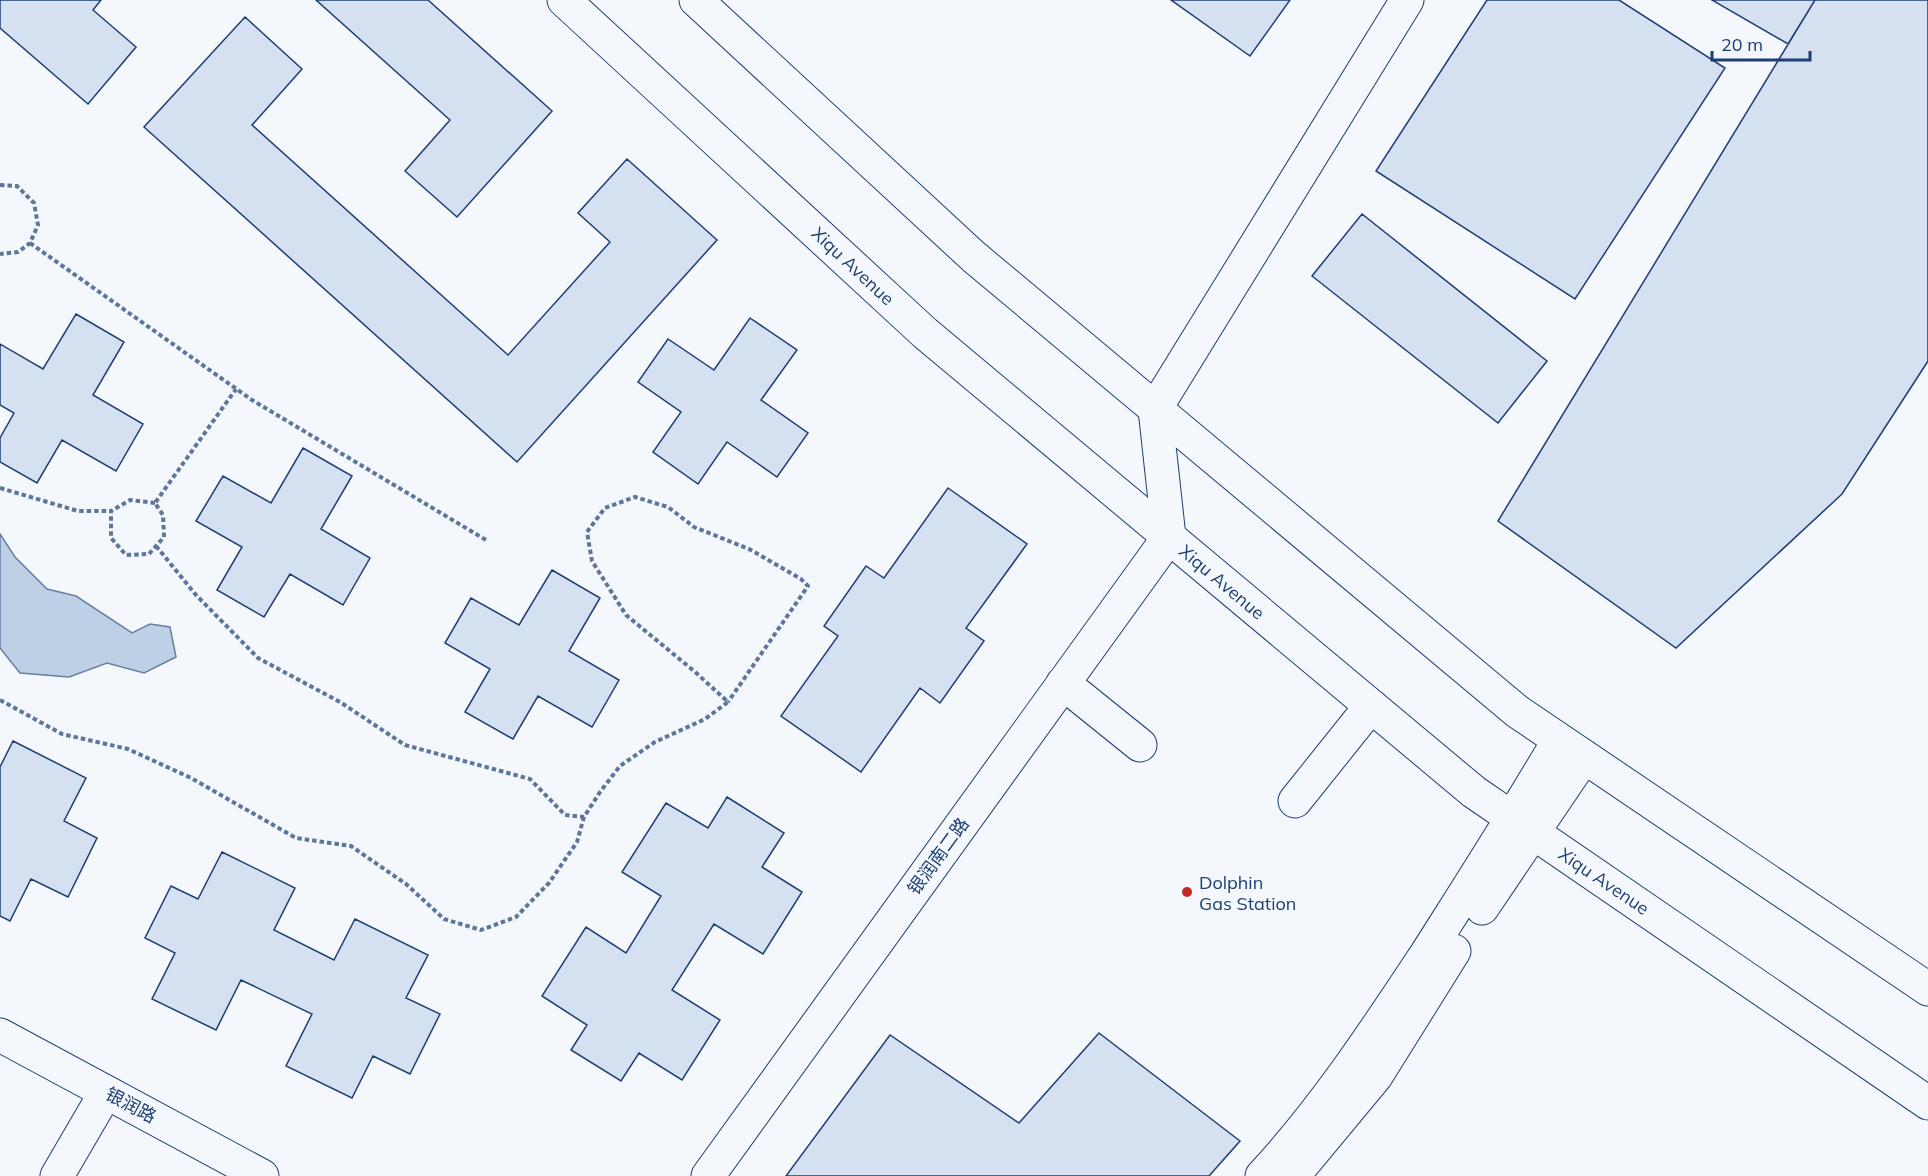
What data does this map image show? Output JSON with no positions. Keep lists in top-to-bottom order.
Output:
{
  "streets": {
    "main road": ["Xiqu Avenue", "银润南二路", "银润路"]
  },
  "crossings": [
    ["Xiqu Avenue", "银润南二路"]
  ],
  "places": ["Dolphin Gas Station"],
  "scale_bar": "20 m"
}
